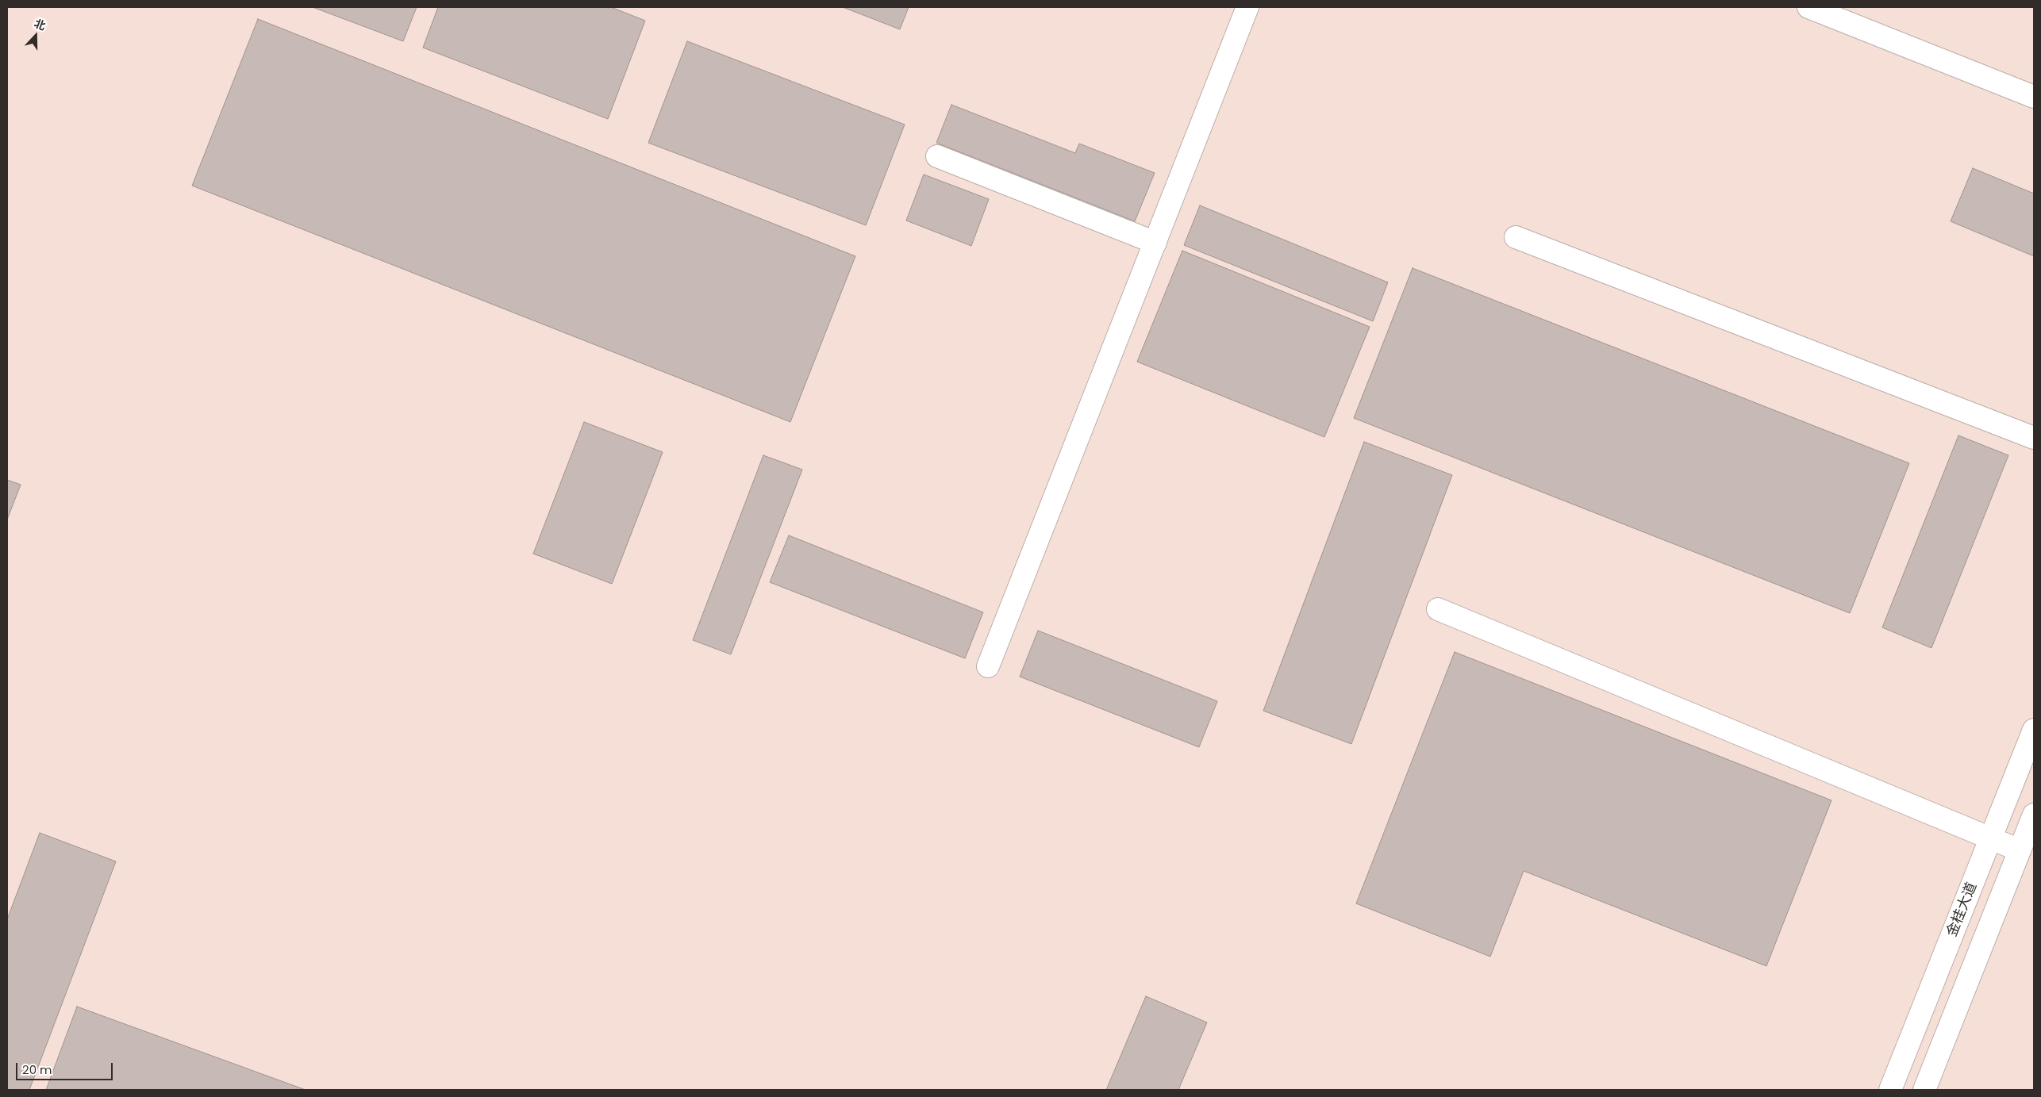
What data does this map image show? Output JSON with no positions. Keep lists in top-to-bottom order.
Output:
{
  "streets": {
    "main road": ["金桂大道"]
  },
  "scale_bar": "20 m",
  "north": "top"
}
